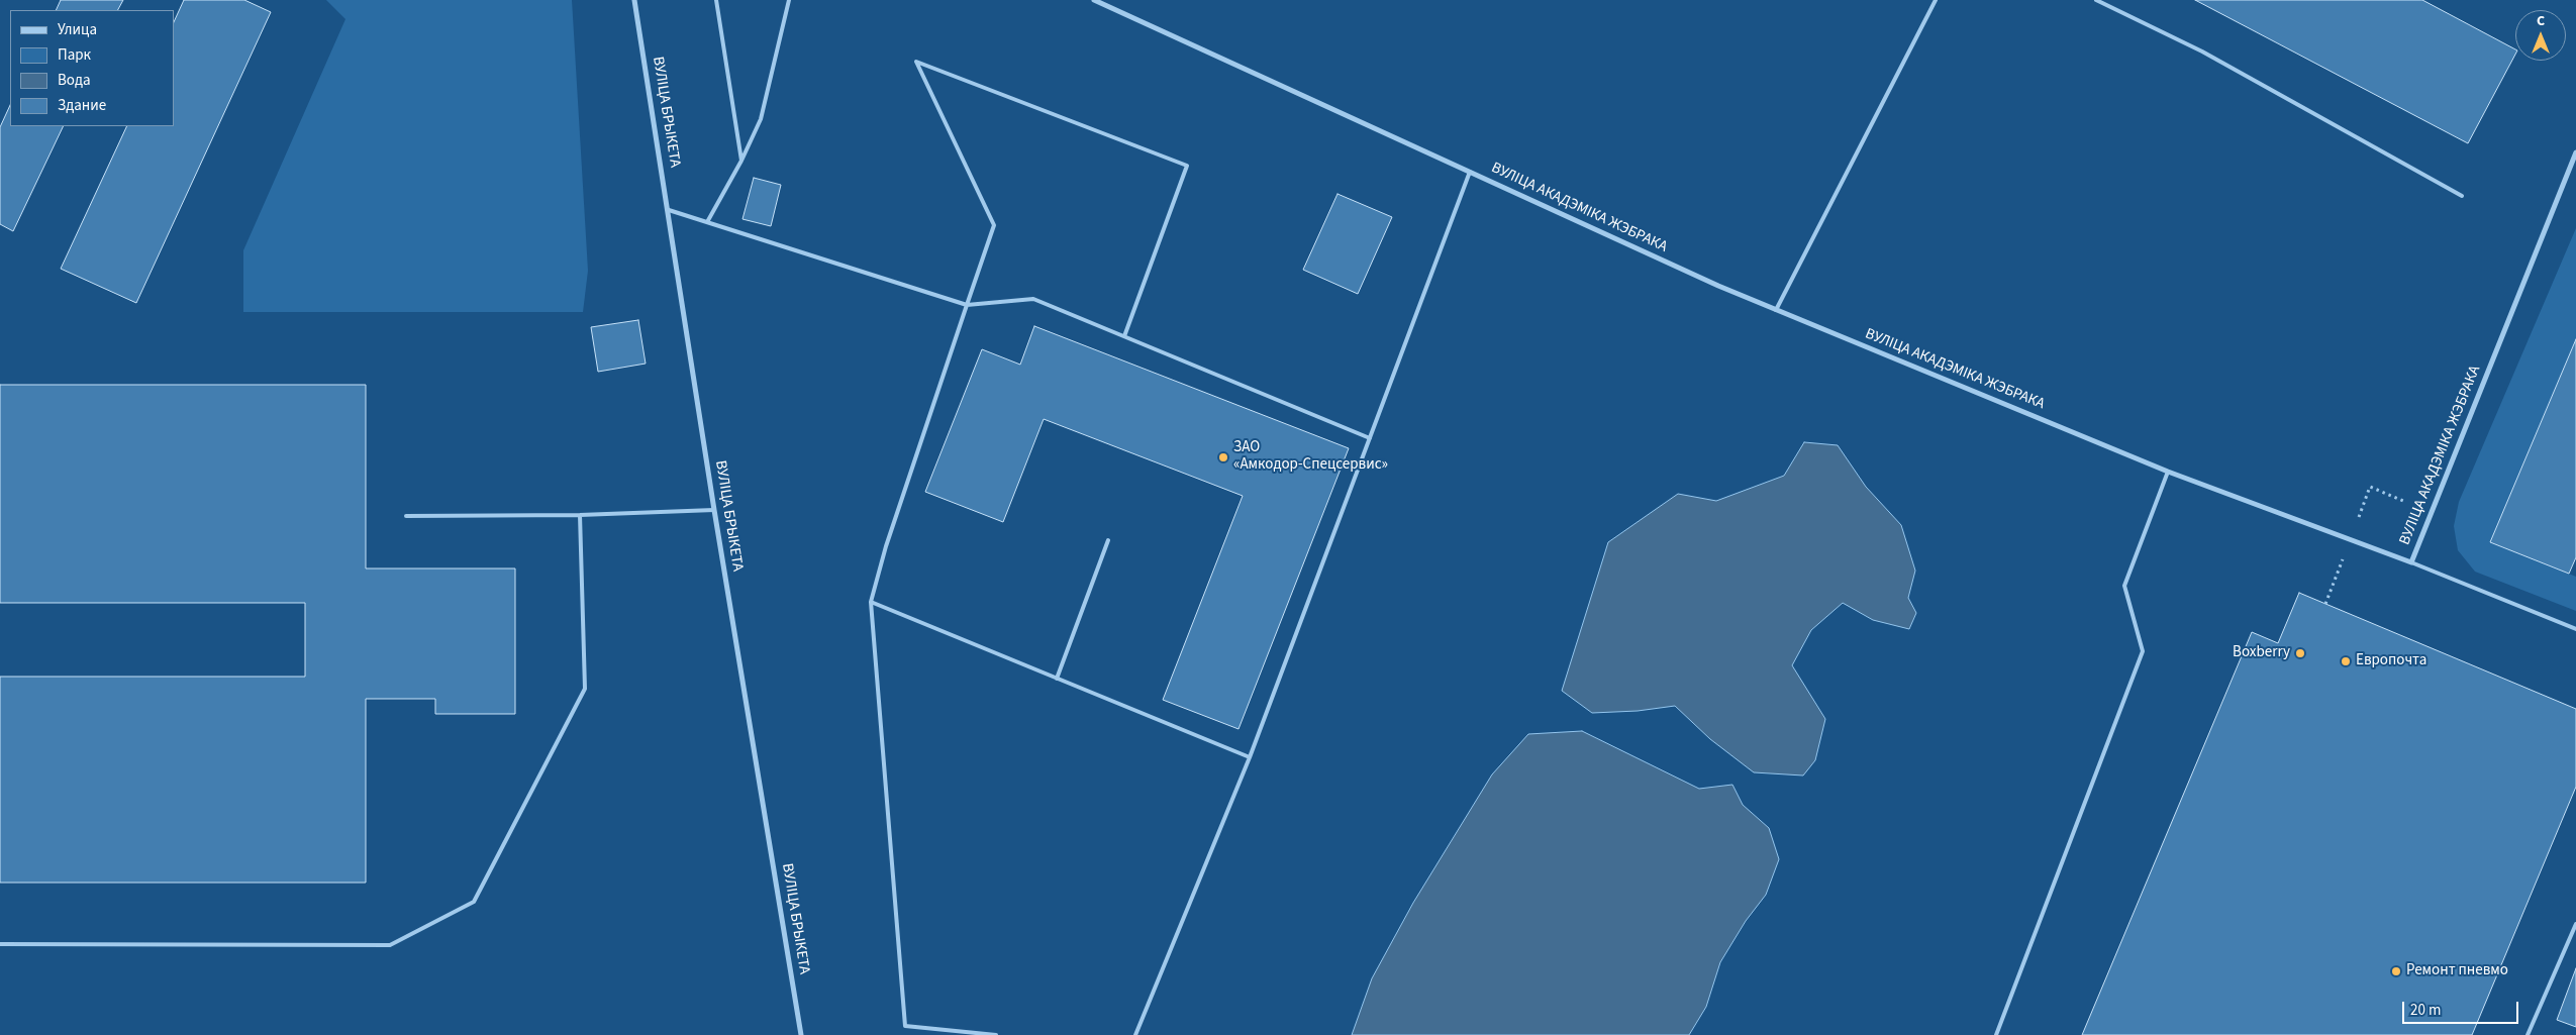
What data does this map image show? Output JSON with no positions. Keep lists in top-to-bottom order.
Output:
{
  "streets": {
    "street": ["ВУЛІЦА БРЫКЕТА", "ВУЛІЦА АКАДЭМІКА ЖЭБРАКА"]
  },
  "places": [
    "ЗАО «Амкодор-Спецсервис»",
    "Boxberry",
    "Европочта",
    "Ремонт пневмо"
  ],
  "legend": [
    "Улица",
    "Парк",
    "Вода",
    "Здание"
  ],
  "scale_bar": "20 m",
  "north": "top"
}
